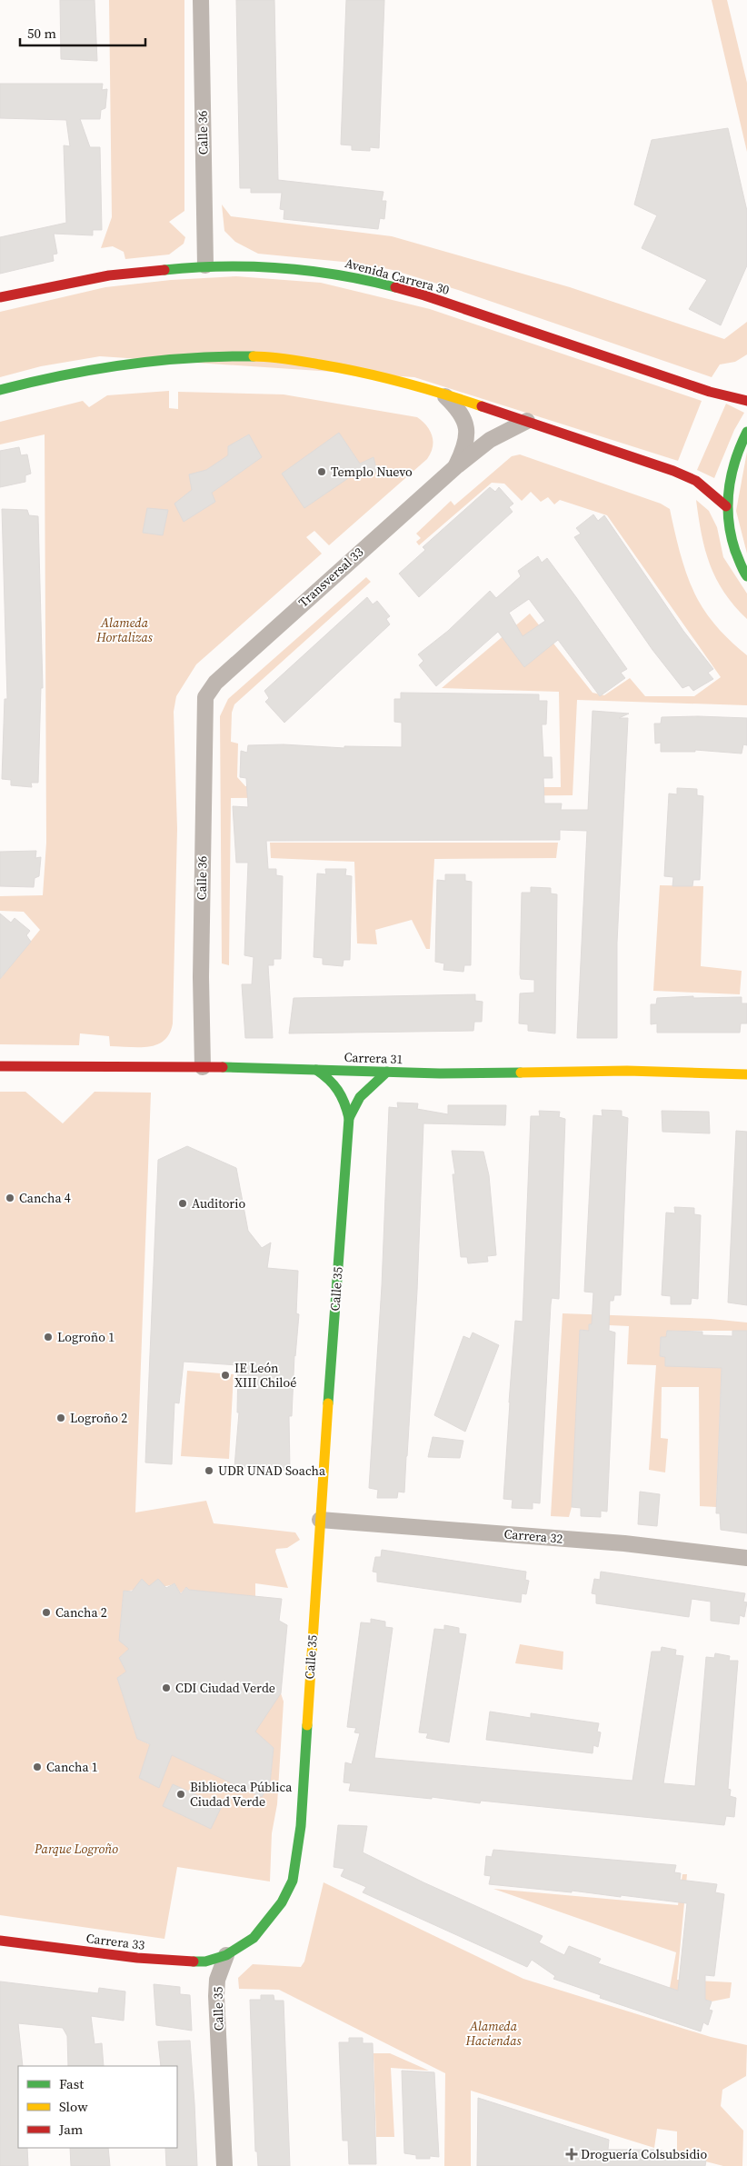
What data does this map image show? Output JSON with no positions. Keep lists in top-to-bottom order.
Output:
{
  "streets": {
    "street": [
      "Calle 36",
      "Avenida Carrera 30",
      "Transversal 33",
      "Carrera 31",
      "Calle 35",
      "Carrera 32",
      "Carrera 33"
    ]
  },
  "crossings": [
    ["Calle 36", "Avenida Carrera 30"],
    ["Calle 36", "Transversal 33"],
    ["Calle 36", "Carrera 31"],
    ["Carrera 31", "Calle 35"],
    ["Calle 35", "Carrera 32"],
    ["Calle 35", "Carrera 33"]
  ],
  "parks": ["Alameda Hortalizas", "Parque Logroño", "Alameda Haciendas"],
  "places": {
    "other": [
      "Templo Nuevo",
      "Cancha 4",
      "Auditorio",
      "Logroño 1",
      "IE León XIII Chiloé",
      "Logroño 2",
      "UDR UNAD Soacha",
      "Cancha 2",
      "CDI Ciudad Verde",
      "Cancha 1",
      "Biblioteca Pública Ciudad Verde"
    ],
    "health": ["Droguería Colsubsidio"]
  },
  "legend": ["Fast", "Slow", "Jam"],
  "scale_bar": "50 m"
}
